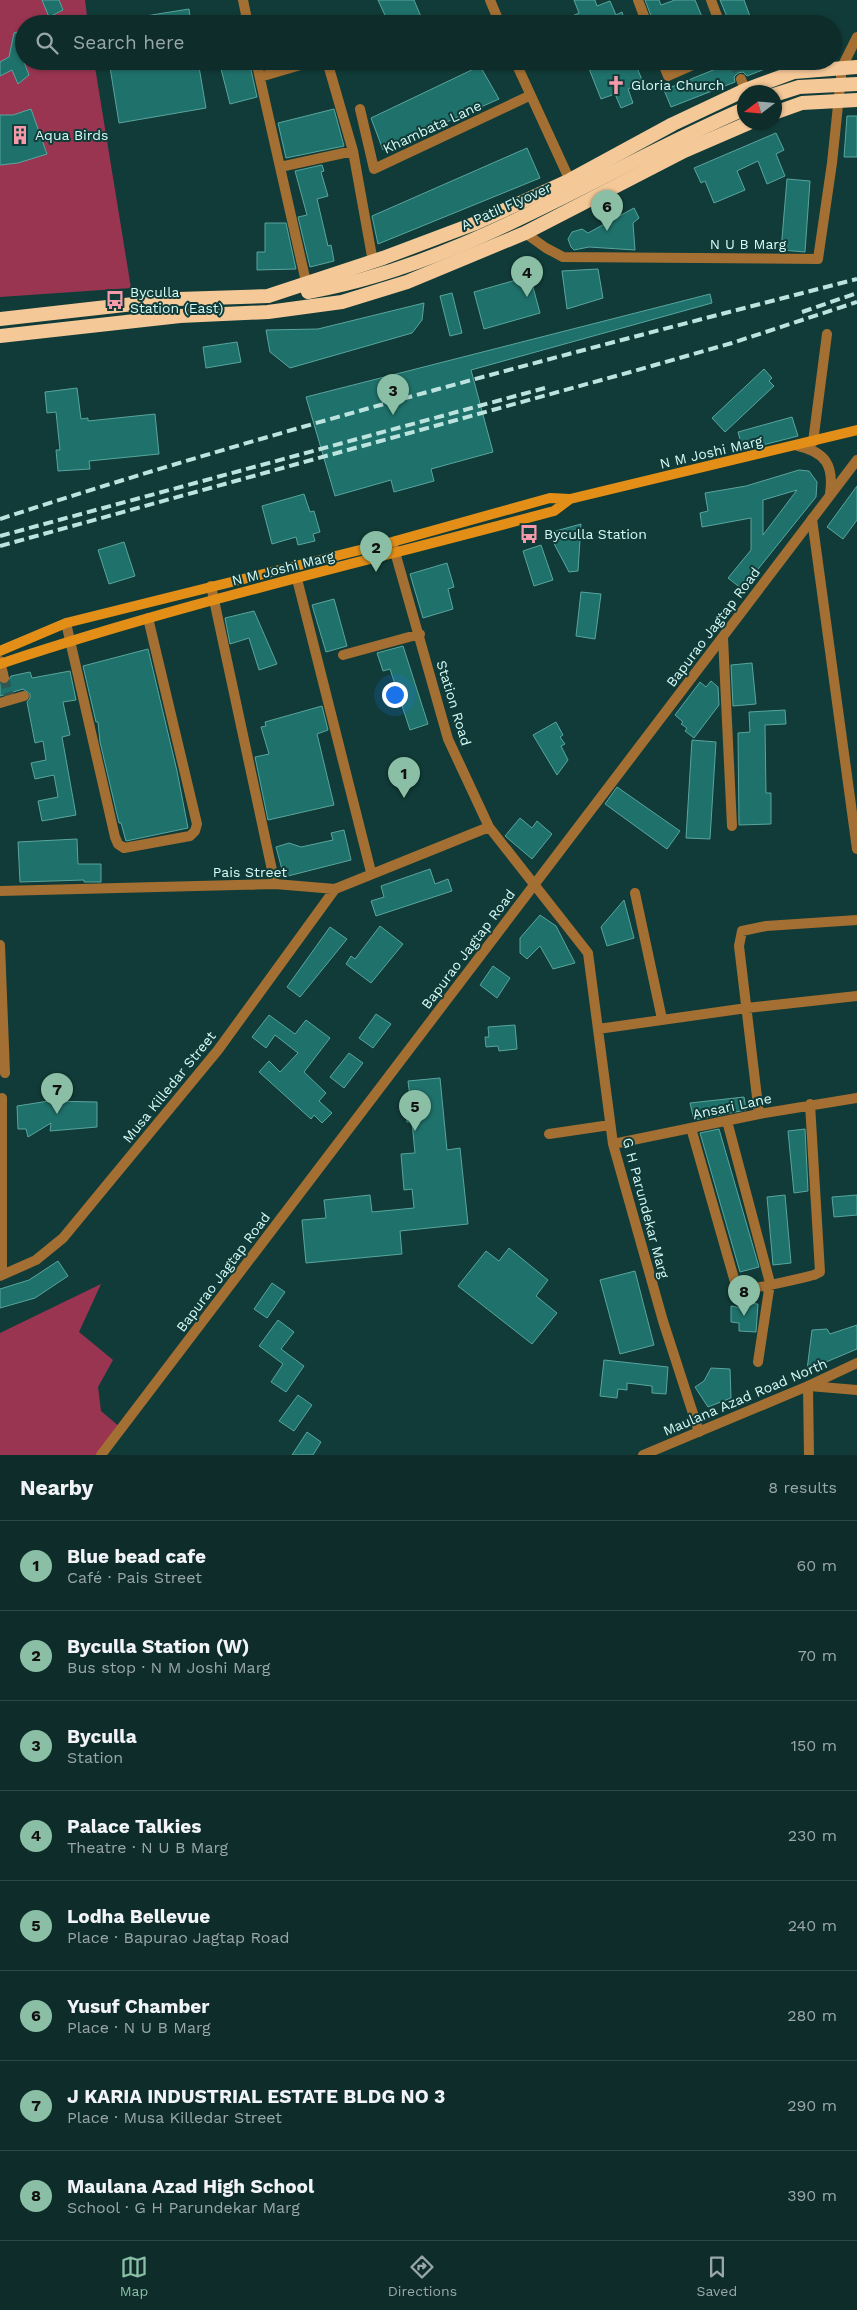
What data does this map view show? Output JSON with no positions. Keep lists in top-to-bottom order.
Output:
{
  "streets": {
    "highway": ["A Patil Flyover"],
    "main road": ["N M Joshi Marg"],
    "street": [
      "Khambata Lane",
      "N U B Marg",
      "Bapurao Jagtap Road",
      "Station Road",
      "Pais Street",
      "Musa Killedar Street",
      "Ansari Lane",
      "G H Parundekar Marg",
      "Maulana Azad Road North"
    ]
  },
  "crossings": [
    ["N M Joshi Marg", "Station Road"],
    ["Bapurao Jagtap Road", "Station Road"],
    ["Bapurao Jagtap Road", "G H Parundekar Marg"],
    ["Station Road", "G H Parundekar Marg"],
    ["Pais Street", "Musa Killedar Street"],
    ["Ansari Lane", "G H Parundekar Marg"],
    ["G H Parundekar Marg", "Maulana Azad Road North"]
  ],
  "places": {
    "church": ["Gloria Church"],
    "building": ["Aqua Birds"],
    "bus stop": ["Byculla Station (East)", "Byculla Station"]
  },
  "north": "left",
  "page": {
    "search": "Search here",
    "pins": [
      "6",
      "4",
      "3",
      "2",
      "1",
      "7",
      "5",
      "8"
    ],
    "heading": ["Nearby", "8 results"],
    "list": [
      {
        "mark": "1",
        "name": "Blue bead cafe",
        "note": "Café · Pais Street",
        "value": "60 m"
      },
      {
        "mark": "2",
        "name": "Byculla Station (W)",
        "note": "Bus stop · N M Joshi Marg",
        "value": "70 m"
      },
      {
        "mark": "3",
        "name": "Byculla",
        "note": "Station",
        "value": "150 m"
      },
      {
        "mark": "4",
        "name": "Palace Talkies",
        "note": "Theatre · N U B Marg",
        "value": "230 m"
      },
      {
        "mark": "5",
        "name": "Lodha Bellevue",
        "note": "Place · Bapurao Jagtap Road",
        "value": "240 m"
      },
      {
        "mark": "6",
        "name": "Yusuf Chamber",
        "note": "Place · N U B Marg",
        "value": "280 m"
      },
      {
        "mark": "7",
        "name": "J KARIA INDUSTRIAL ESTATE BLDG NO 3",
        "note": "Place · Musa Killedar Street",
        "value": "290 m"
      },
      {
        "mark": "8",
        "name": "Maulana Azad High School",
        "note": "School · G H Parundekar Marg",
        "value": "390 m"
      }
    ],
    "nav": ["Map", "Directions", "Saved"]
  }
}
